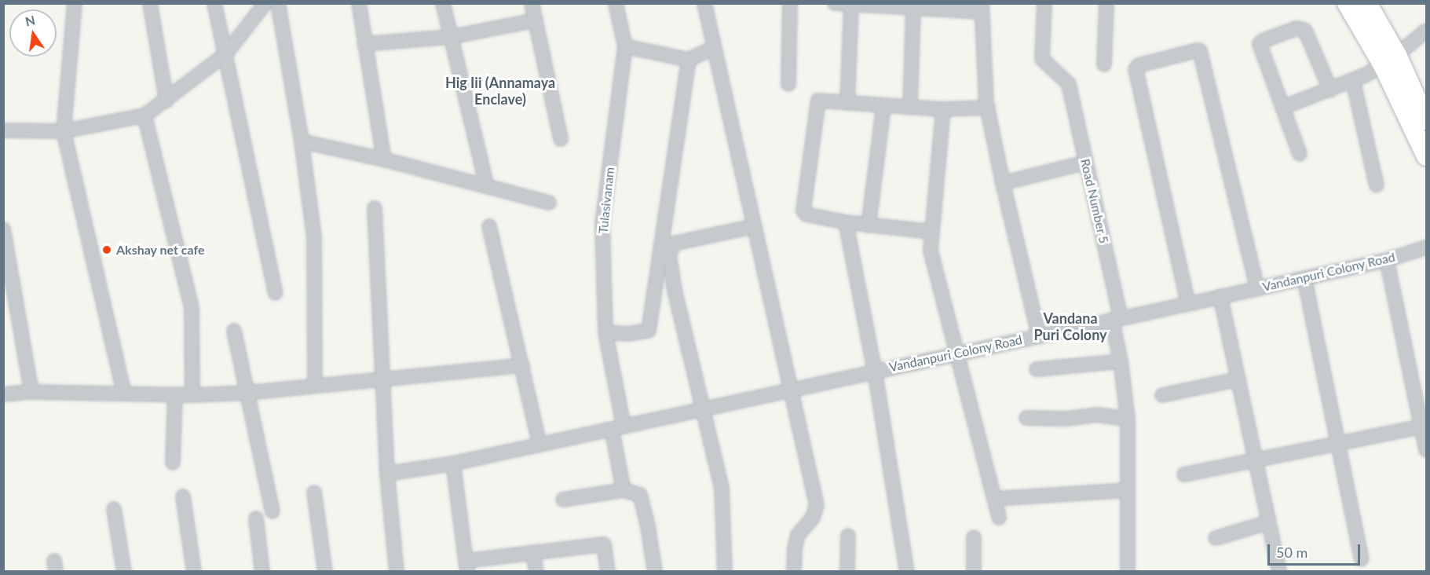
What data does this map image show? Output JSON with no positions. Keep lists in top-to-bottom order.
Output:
{
  "streets": {
    "street": ["Tulasivanam", "Road Number 5", "Vandanpuri Colony Road"]
  },
  "crossings": [
    ["Tulasivanam", "Vandanpuri Colony Road"],
    ["Road Number 5", "Vandanpuri Colony Road"]
  ],
  "districts": ["Hig Iii (Annamaya Enclave)", "Vandana Puri Colony"],
  "places": ["Akshay net cafe"],
  "scale_bar": "50 m",
  "north": "top"
}
